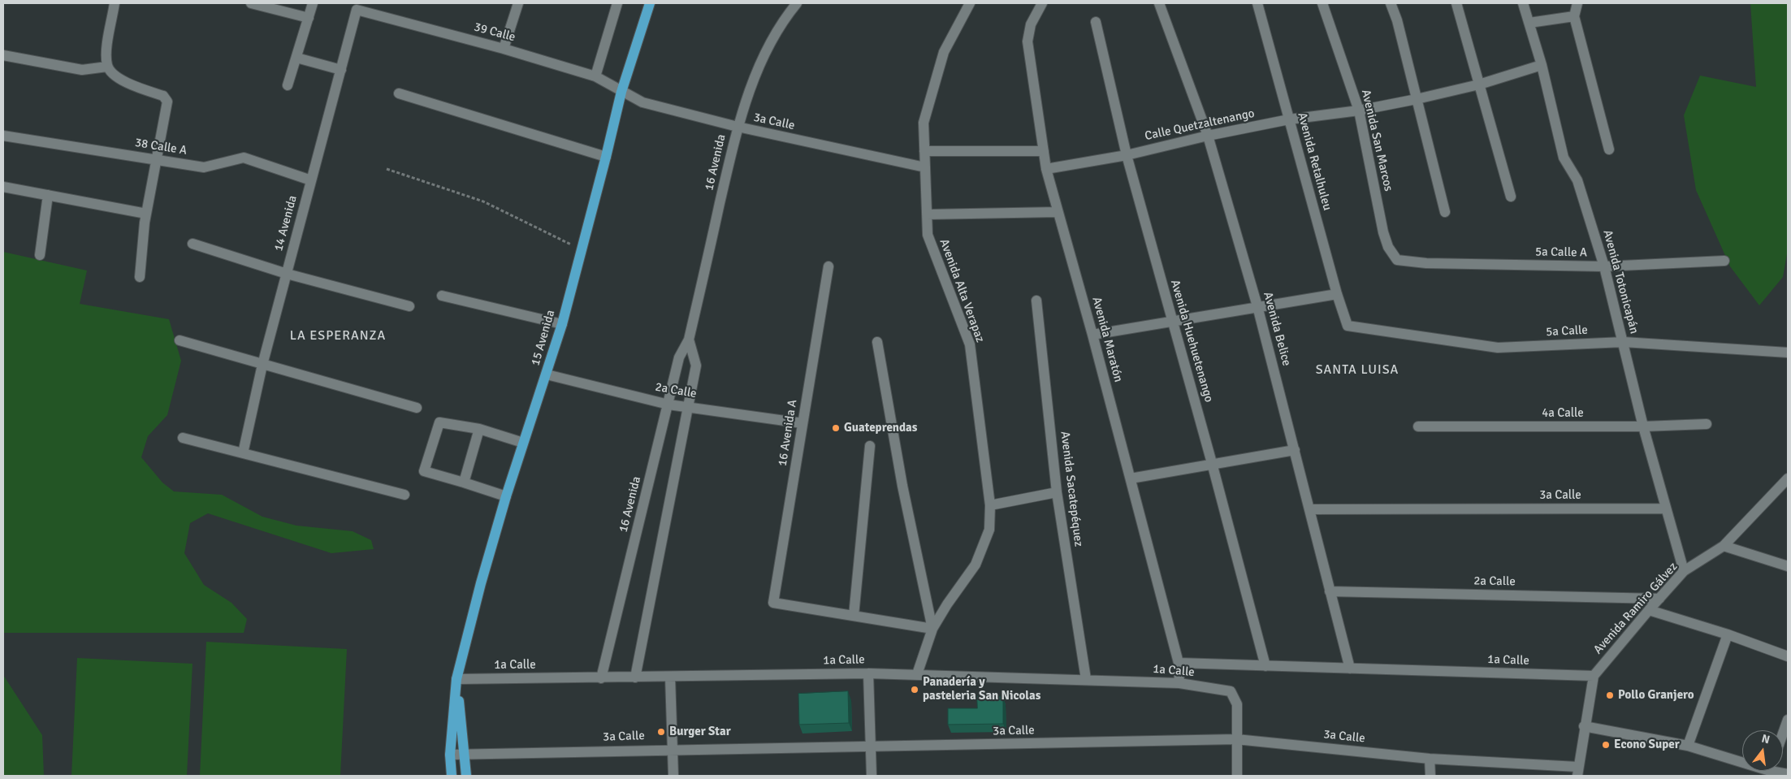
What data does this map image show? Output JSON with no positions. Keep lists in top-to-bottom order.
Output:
{
  "streets": {
    "main road": ["15 Avenida"],
    "street": [
      "39 Calle",
      "3a Calle",
      "Calle Quetzaltenango",
      "Avenida San Marcos",
      "38 Calle A",
      "Avenida Retalhuleu",
      "16 Avenida",
      "14 Avenida",
      "5a Calle A",
      "Avenida Totonicapán",
      "Avenida Alta Verapaz",
      "Avenida Belice",
      "5a Calle",
      "Avenida Maratón",
      "Avenida Huehuetenango",
      "2a Calle",
      "4a Calle",
      "16 Avenida A",
      "Avenida Sacatepéquez",
      "Avenida Ramiro Gálvez",
      "1a Calle"
    ]
  },
  "crossings": [
    ["39 Calle", "3a Calle"],
    ["39 Calle", "14 Avenida"],
    ["39 Calle", "15 Avenida"],
    ["3a Calle", "16 Avenida"],
    ["3a Calle", "Avenida Totonicapán"],
    ["3a Calle", "Avenida Alta Verapaz"],
    ["3a Calle", "Avenida Belice"],
    ["3a Calle", "15 Avenida"],
    ["3a Calle", "1a Calle"],
    ["Calle Quetzaltenango", "Avenida San Marcos"],
    ["Calle Quetzaltenango", "Avenida Retalhuleu"],
    ["Calle Quetzaltenango", "Avenida Totonicapán"],
    ["Calle Quetzaltenango", "Avenida Belice"],
    ["Calle Quetzaltenango", "Avenida Maratón"],
    ["Calle Quetzaltenango", "Avenida Huehuetenango"],
    ["Avenida San Marcos", "5a Calle A"],
    ["38 Calle A", "14 Avenida"],
    ["Avenida Retalhuleu", "5a Calle"],
    ["16 Avenida", "2a Calle"],
    ["16 Avenida", "1a Calle"],
    ["5a Calle A", "Avenida Totonicapán"],
    ["Avenida Totonicapán", "5a Calle"],
    ["Avenida Totonicapán", "4a Calle"],
    ["Avenida Totonicapán", "Avenida Ramiro Gálvez"],
    ["Avenida Alta Verapaz", "1a Calle"],
    ["Avenida Belice", "2a Calle"],
    ["Avenida Belice", "1a Calle"],
    ["15 Avenida", "2a Calle"],
    ["15 Avenida", "1a Calle"],
    ["Avenida Maratón", "1a Calle"],
    ["Avenida Huehuetenango", "1a Calle"],
    ["2a Calle", "16 Avenida A"],
    ["2a Calle", "Avenida Ramiro Gálvez"],
    ["Avenida Sacatepéquez", "1a Calle"],
    ["Avenida Ramiro Gálvez", "1a Calle"]
  ],
  "districts": ["LA ESPERANZA", "SANTA LUISA"],
  "places": [
    "Guateprendas",
    "Panadería y pasteleria San Nicolas",
    "Pollo Granjero",
    "Burger Star",
    "Econo Super"
  ],
  "north": "top"
}
